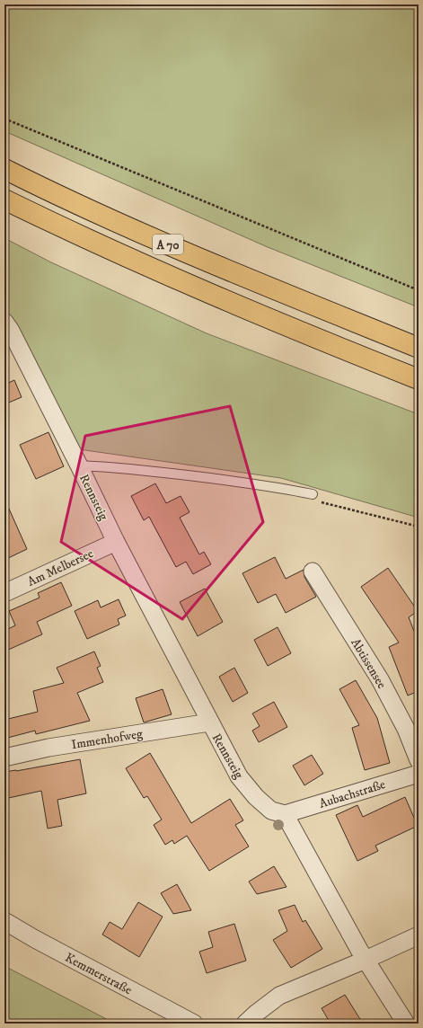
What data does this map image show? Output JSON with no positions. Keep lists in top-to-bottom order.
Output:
{
  "streets": {
    "highway": ["A 70"],
    "street": [
      "Rennsteig",
      "Am Melbersee",
      "Abtissensee",
      "Immenhofweg",
      "Aubachstraße",
      "Kemmerstraße"
    ]
  },
  "crossings": [
    ["Rennsteig", "Am Melbersee"],
    ["Rennsteig", "Immenhofweg"],
    ["Rennsteig", "Aubachstraße"]
  ]
}
